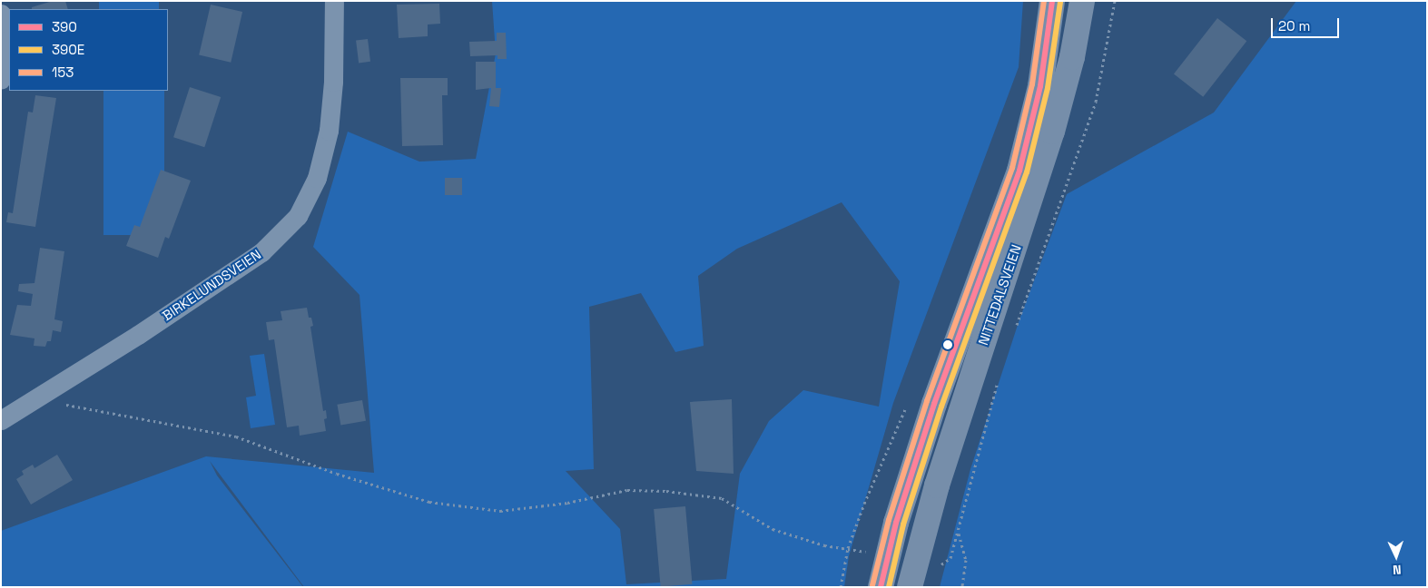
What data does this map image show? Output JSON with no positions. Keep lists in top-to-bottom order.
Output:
{
  "streets": {
    "main road": ["NITTEDALSVEIEN"],
    "street": ["BIRKELUNDSVEIEN"]
  },
  "lines": ["transit line 390", "transit line 153", "transit line 390E"],
  "legend": ["390", "390E", "153"],
  "scale_bar": "20 m",
  "north": "bottom"
}
